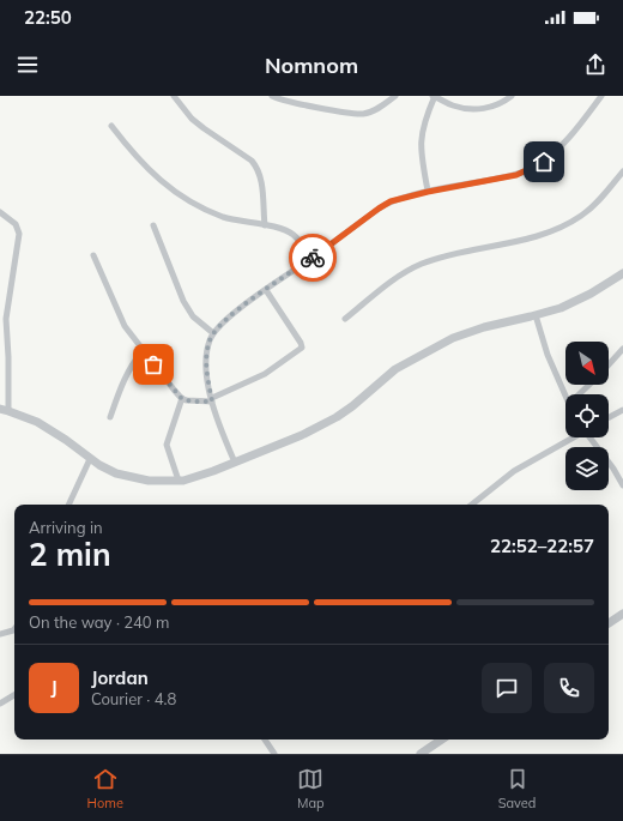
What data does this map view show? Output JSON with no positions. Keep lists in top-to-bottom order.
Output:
{
  "north": "bottom right",
  "page": {
    "status": "22:50",
    "header": "Nomnom",
    "heading": ["2 min", "Arriving in", "22:52–22:57"],
    "panel": ["Jordan", "Courier · 4.8"],
    "bar": "On the way · 240 m",
    "round": "J",
    "tabs": ["Home", "Map", "Saved"]
  }
}
